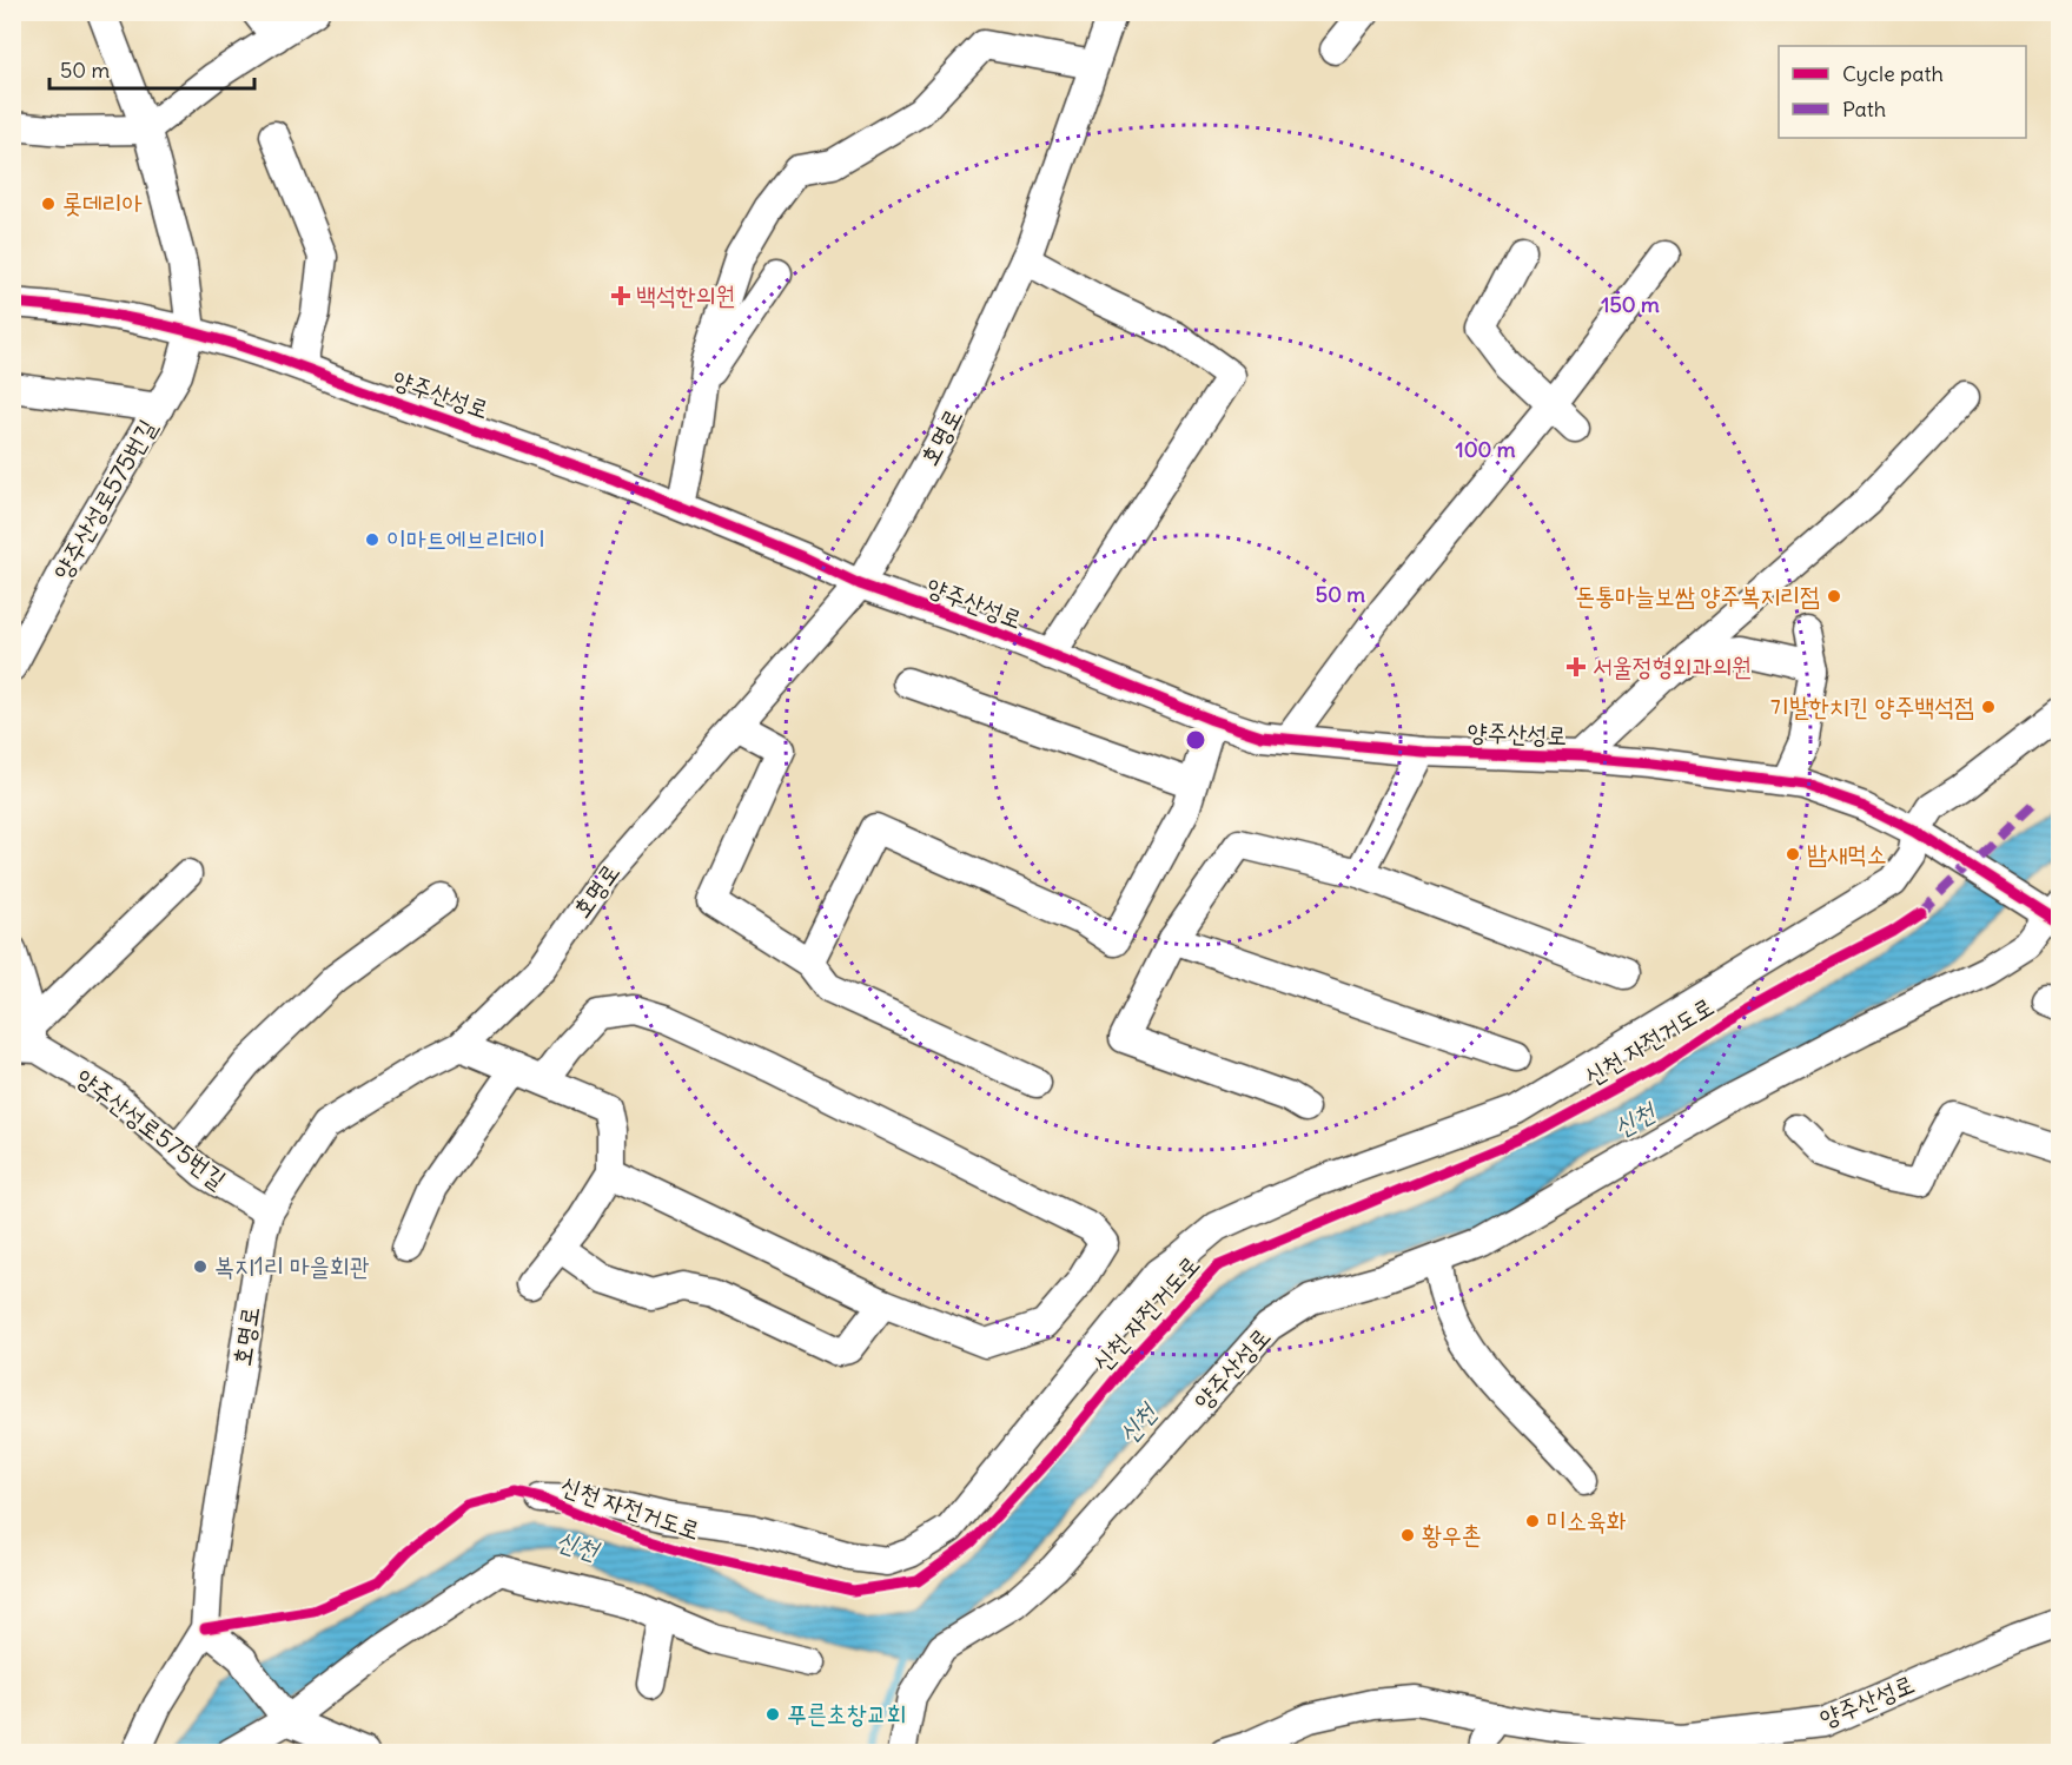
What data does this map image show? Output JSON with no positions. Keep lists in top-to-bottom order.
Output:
{
  "streets": {
    "street": ["양주산성로", "호명로", "양주산성로575번길"],
    "cycle path": ["신천 자전거도로"]
  },
  "crossings": [
    ["양주산성로", "호명로"],
    ["양주산성로", "양주산성로575번길"],
    ["호명로", "양주산성로575번길"]
  ],
  "water": ["신천"],
  "places": {
    "other": [
      "롯데리아",
      "이마트에브리데이",
      "돈통마늘보쌈 양주복지리점",
      "기발한치킨 양주백석점",
      "밤새먹소",
      "복지1리 마을회관",
      "미소육화",
      "황우촌",
      "푸른초창교회"
    ],
    "health": ["백석한의원", "서울정형외과의원"]
  },
  "legend": ["Cycle path", "Path"],
  "scale_bar": "50 m",
  "rings": ["150 m", "100 m", "50 m"]
}
